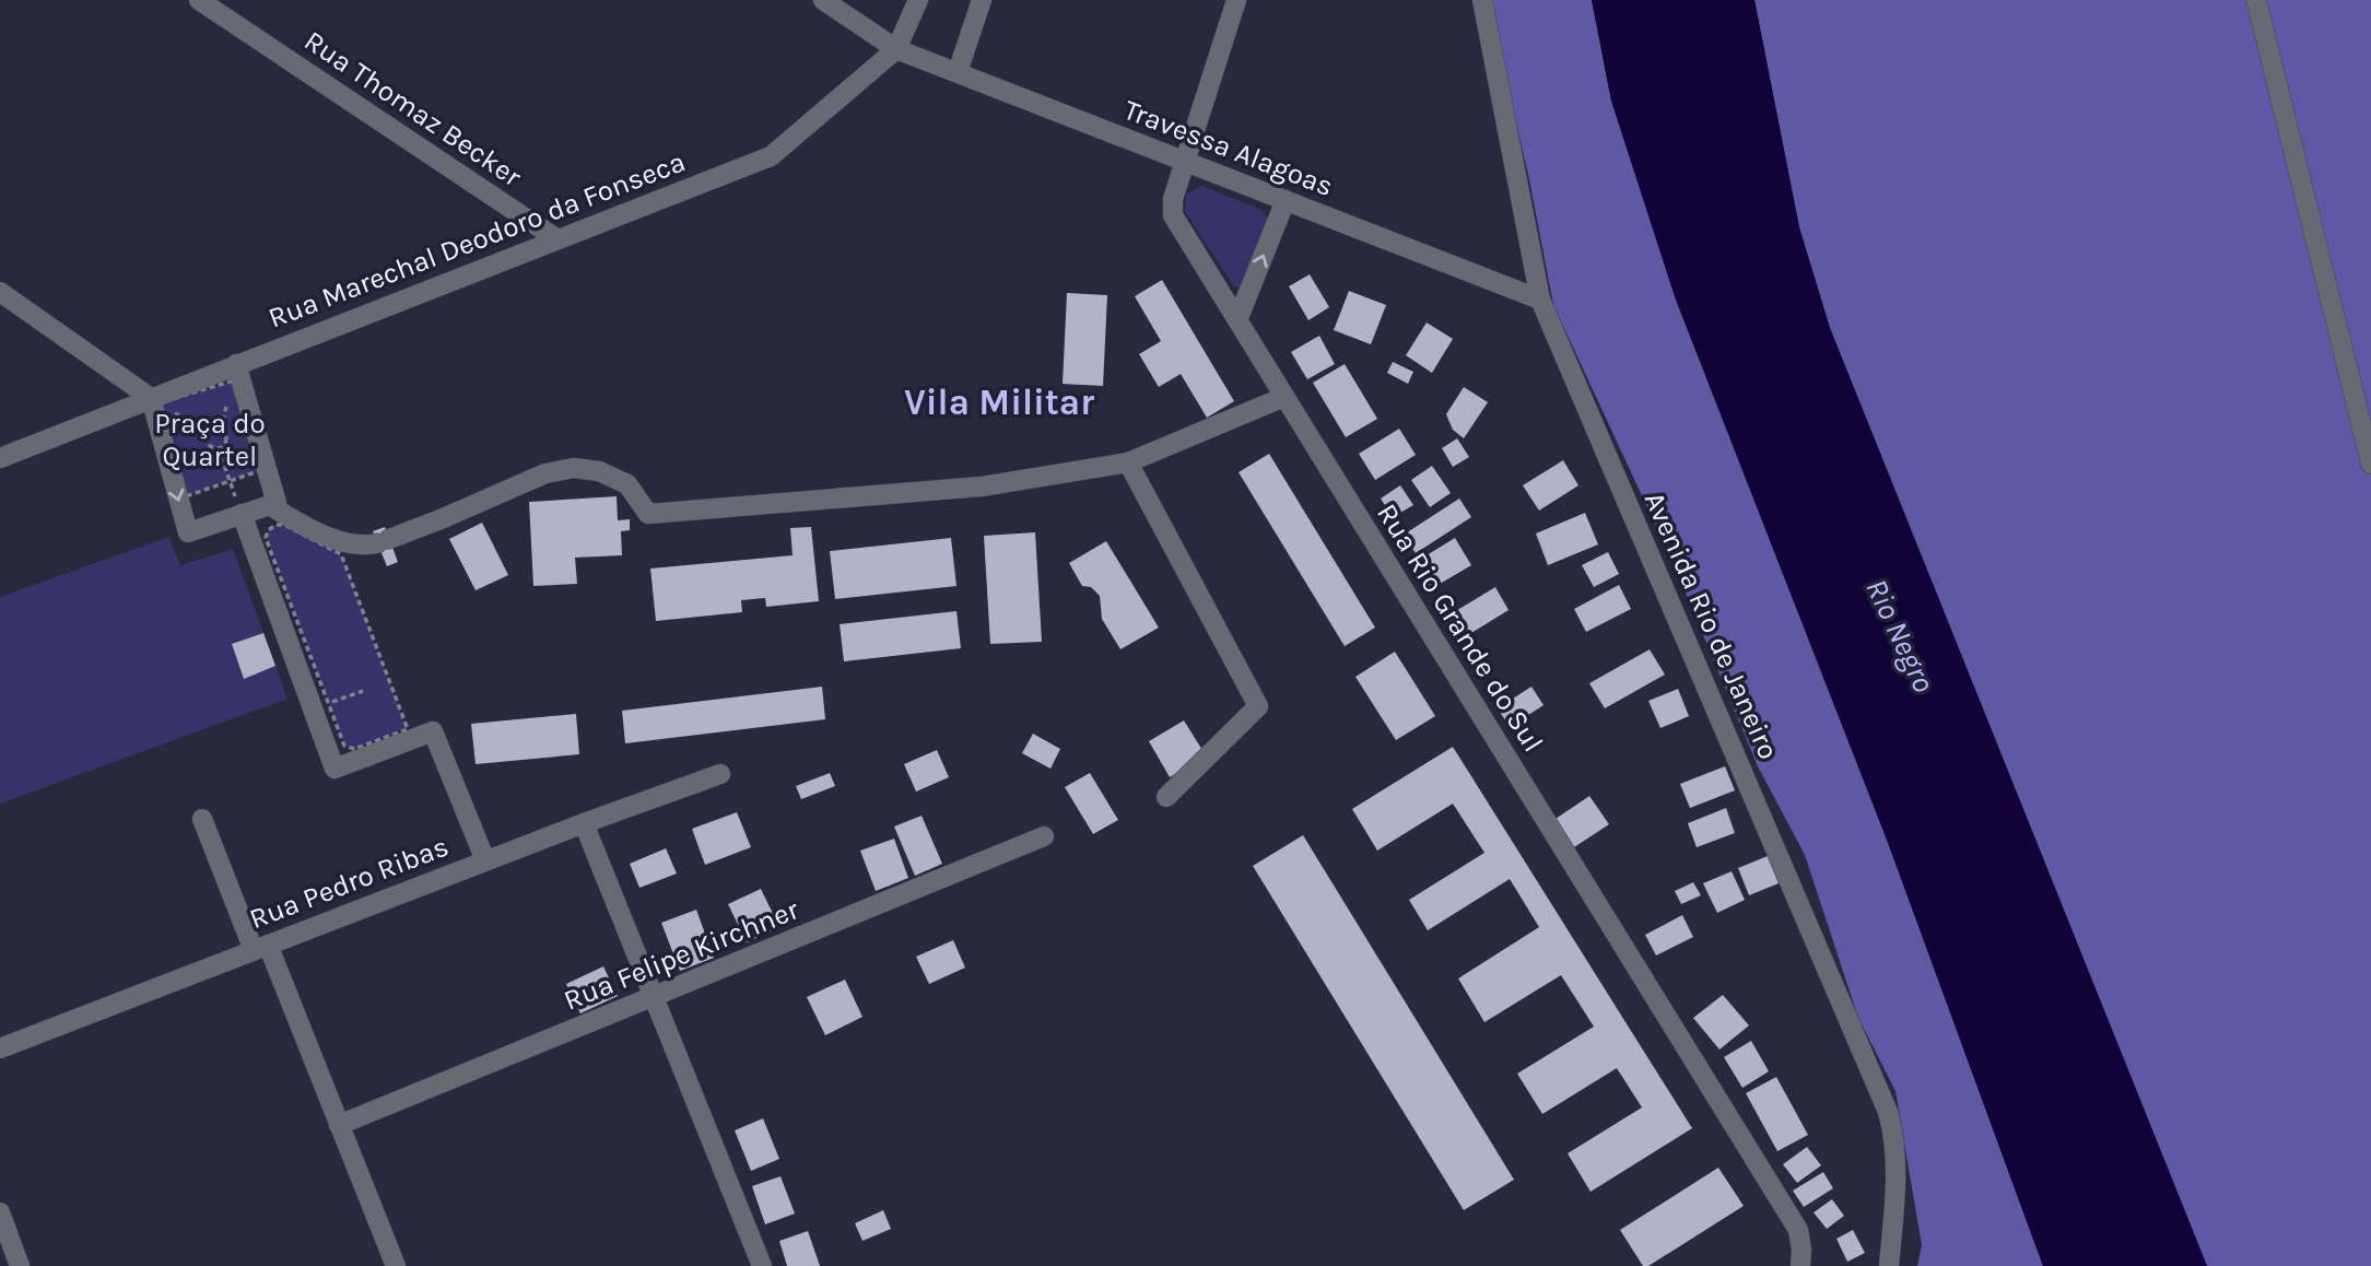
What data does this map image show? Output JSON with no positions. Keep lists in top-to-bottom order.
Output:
{
  "streets": {
    "street": [
      "Rua Thomaz Becker",
      "Travessa Alagoas",
      "Rua Marechal Deodoro da Fonseca",
      "Avenida Rio de Janeiro",
      "Rua Rio Grande do Sul",
      "Rua Pedro Ribas",
      "Rua Felipe Kirchner"
    ]
  },
  "crossings": [
    ["Rua Thomaz Becker", "Rua Marechal Deodoro da Fonseca"],
    ["Travessa Alagoas", "Rua Marechal Deodoro da Fonseca"],
    ["Travessa Alagoas", "Avenida Rio de Janeiro"],
    ["Travessa Alagoas", "Rua Rio Grande do Sul"]
  ],
  "districts": ["Vila Militar"],
  "water": ["Rio Negro"],
  "parks": ["Praça do Quartel"]
}
